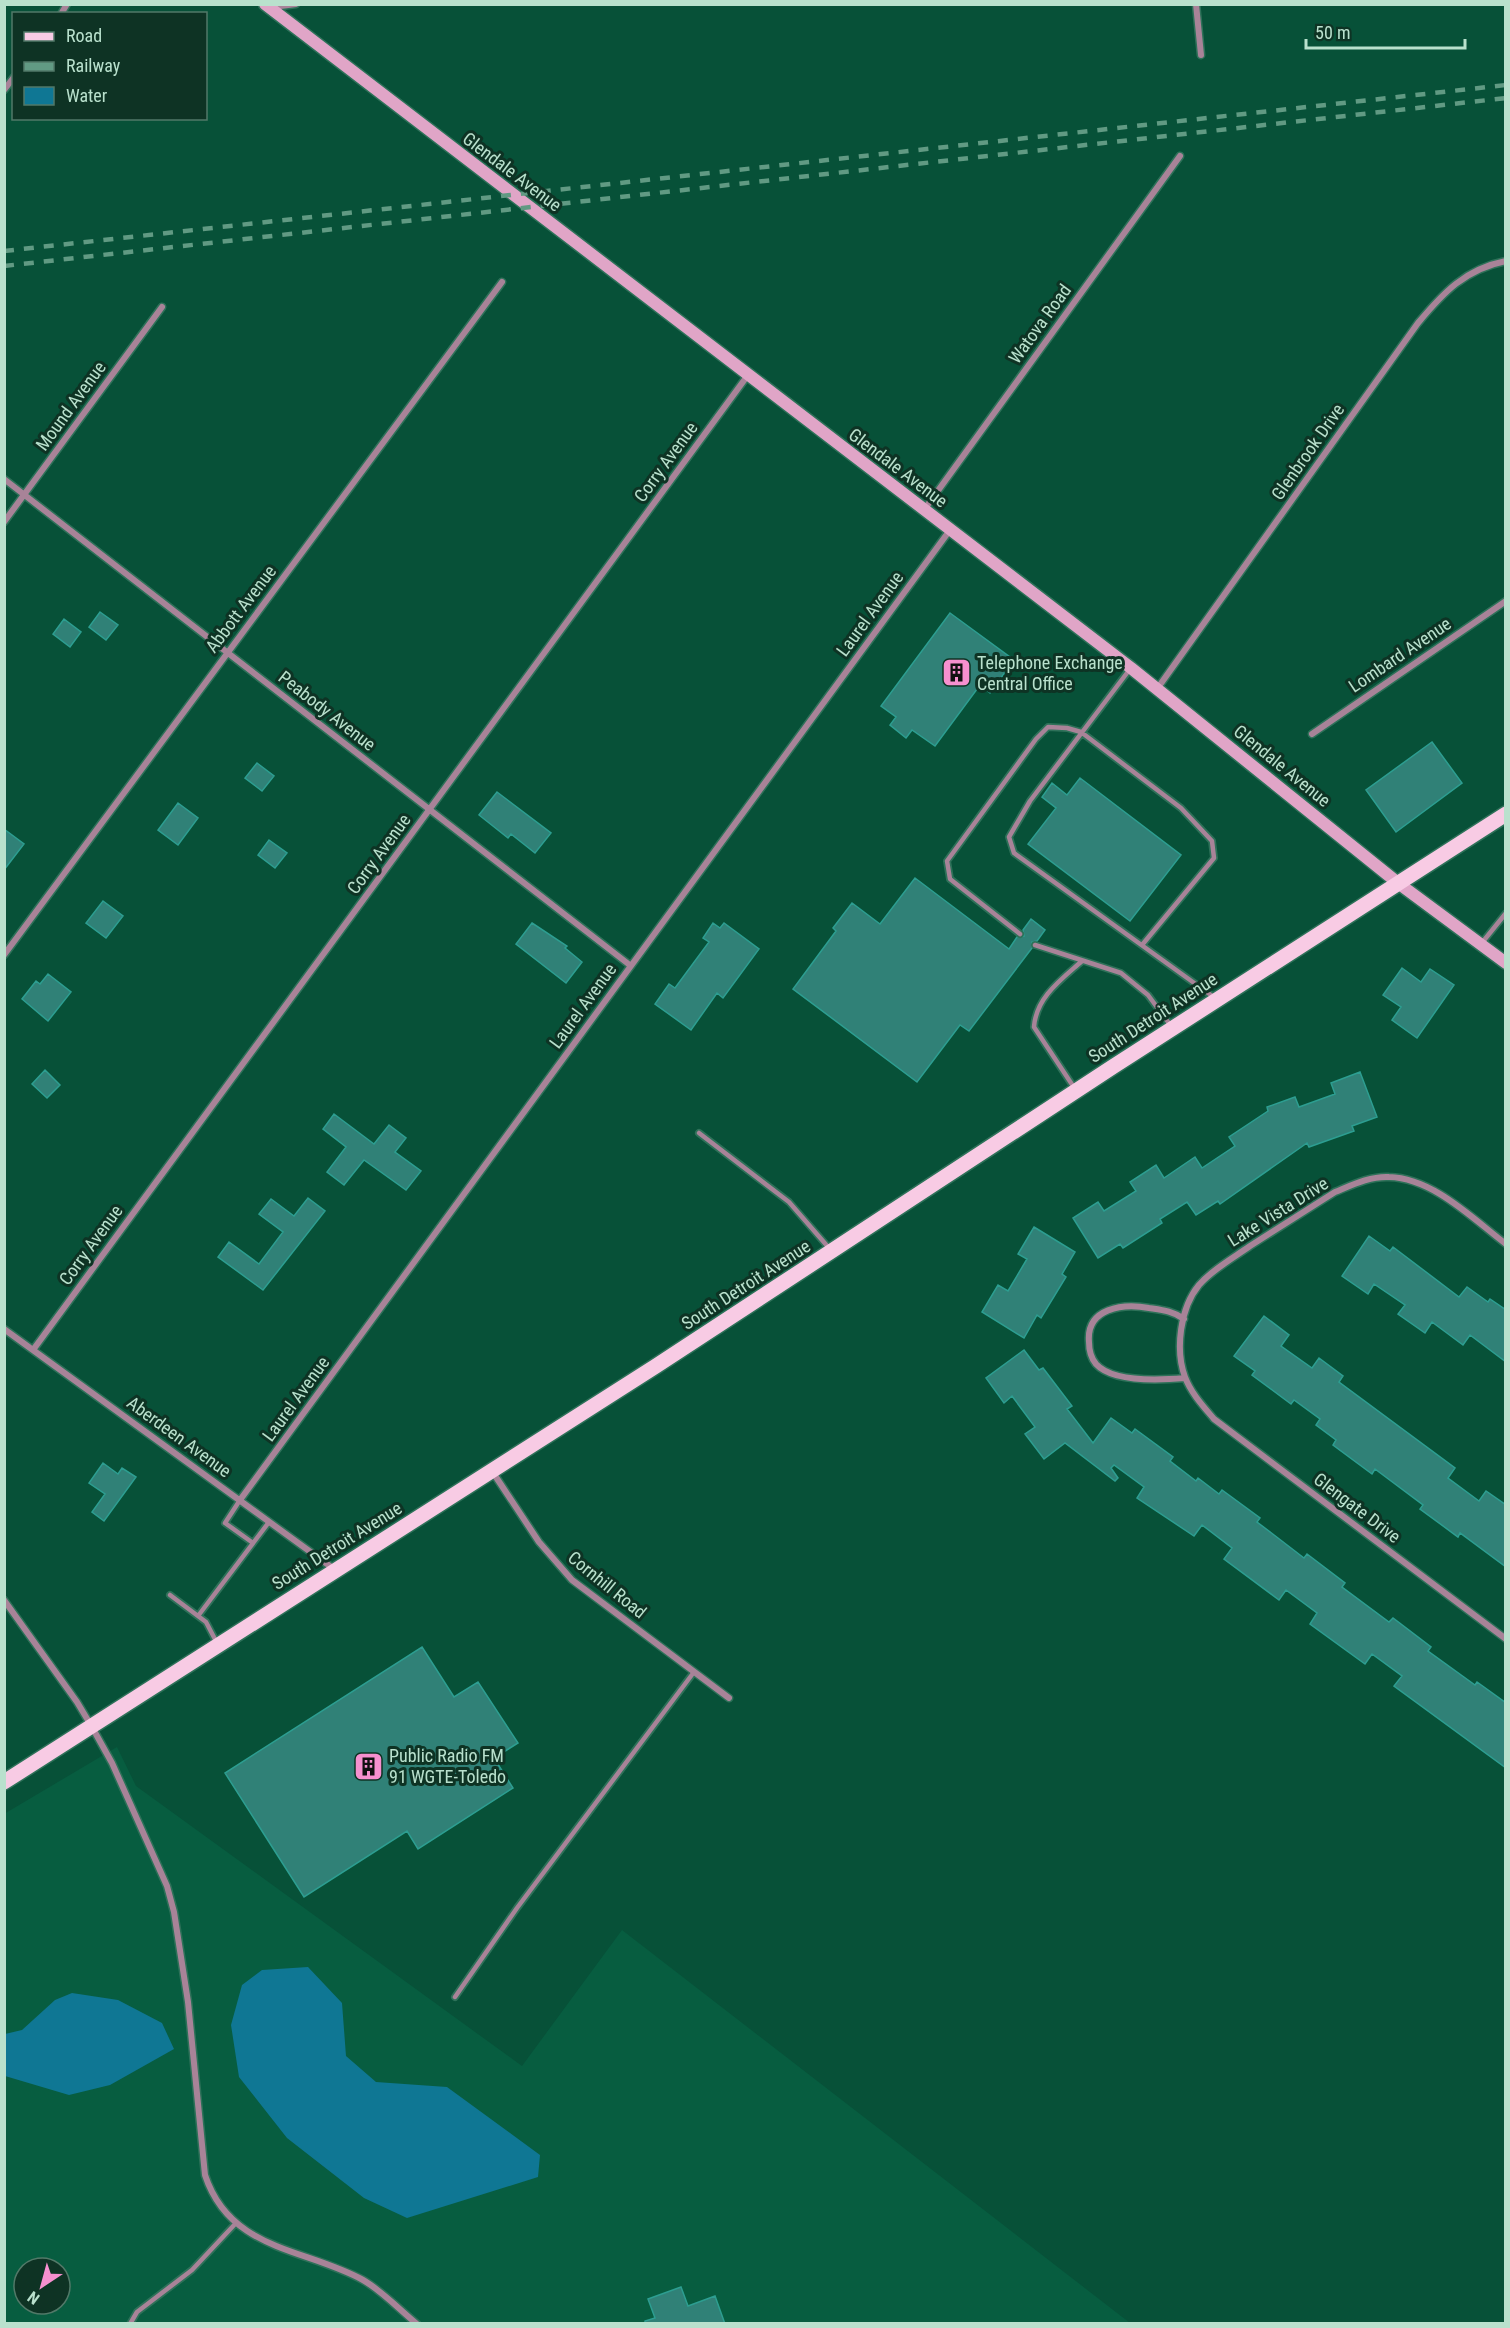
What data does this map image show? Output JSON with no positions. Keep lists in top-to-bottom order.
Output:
{
  "streets": {
    "main road": ["Glendale Avenue", "South Detroit Avenue"],
    "street": [
      "Watova Road",
      "Mound Avenue",
      "Glenbrook Drive",
      "Corry Avenue",
      "Abbott Avenue",
      "Laurel Avenue",
      "Lombard Avenue",
      "Peabody Avenue",
      "Lake Vista Drive",
      "Aberdeen Avenue",
      "Glengate Drive",
      "Cornhill Road"
    ]
  },
  "crossings": [
    ["Glendale Avenue", "Watova Road"],
    ["Glendale Avenue", "Glenbrook Drive"],
    ["Glendale Avenue", "Corry Avenue"],
    ["Glendale Avenue", "Laurel Avenue"],
    ["Glendale Avenue", "South Detroit Avenue"],
    ["Mound Avenue", "Peabody Avenue"],
    ["Corry Avenue", "Peabody Avenue"],
    ["Corry Avenue", "Aberdeen Avenue"],
    ["Abbott Avenue", "Peabody Avenue"],
    ["Laurel Avenue", "Peabody Avenue"],
    ["Laurel Avenue", "Aberdeen Avenue"],
    ["South Detroit Avenue", "Aberdeen Avenue"],
    ["South Detroit Avenue", "Cornhill Road"],
    ["Lake Vista Drive", "Glengate Drive"]
  ],
  "places": {
    "building": ["Telephone Exchange Central Office", "Public Radio FM 91 WGTE-Toledo"]
  },
  "legend": ["Road", "Railway", "Water"],
  "scale_bar": "50 m",
  "north": "bottom left"
}
